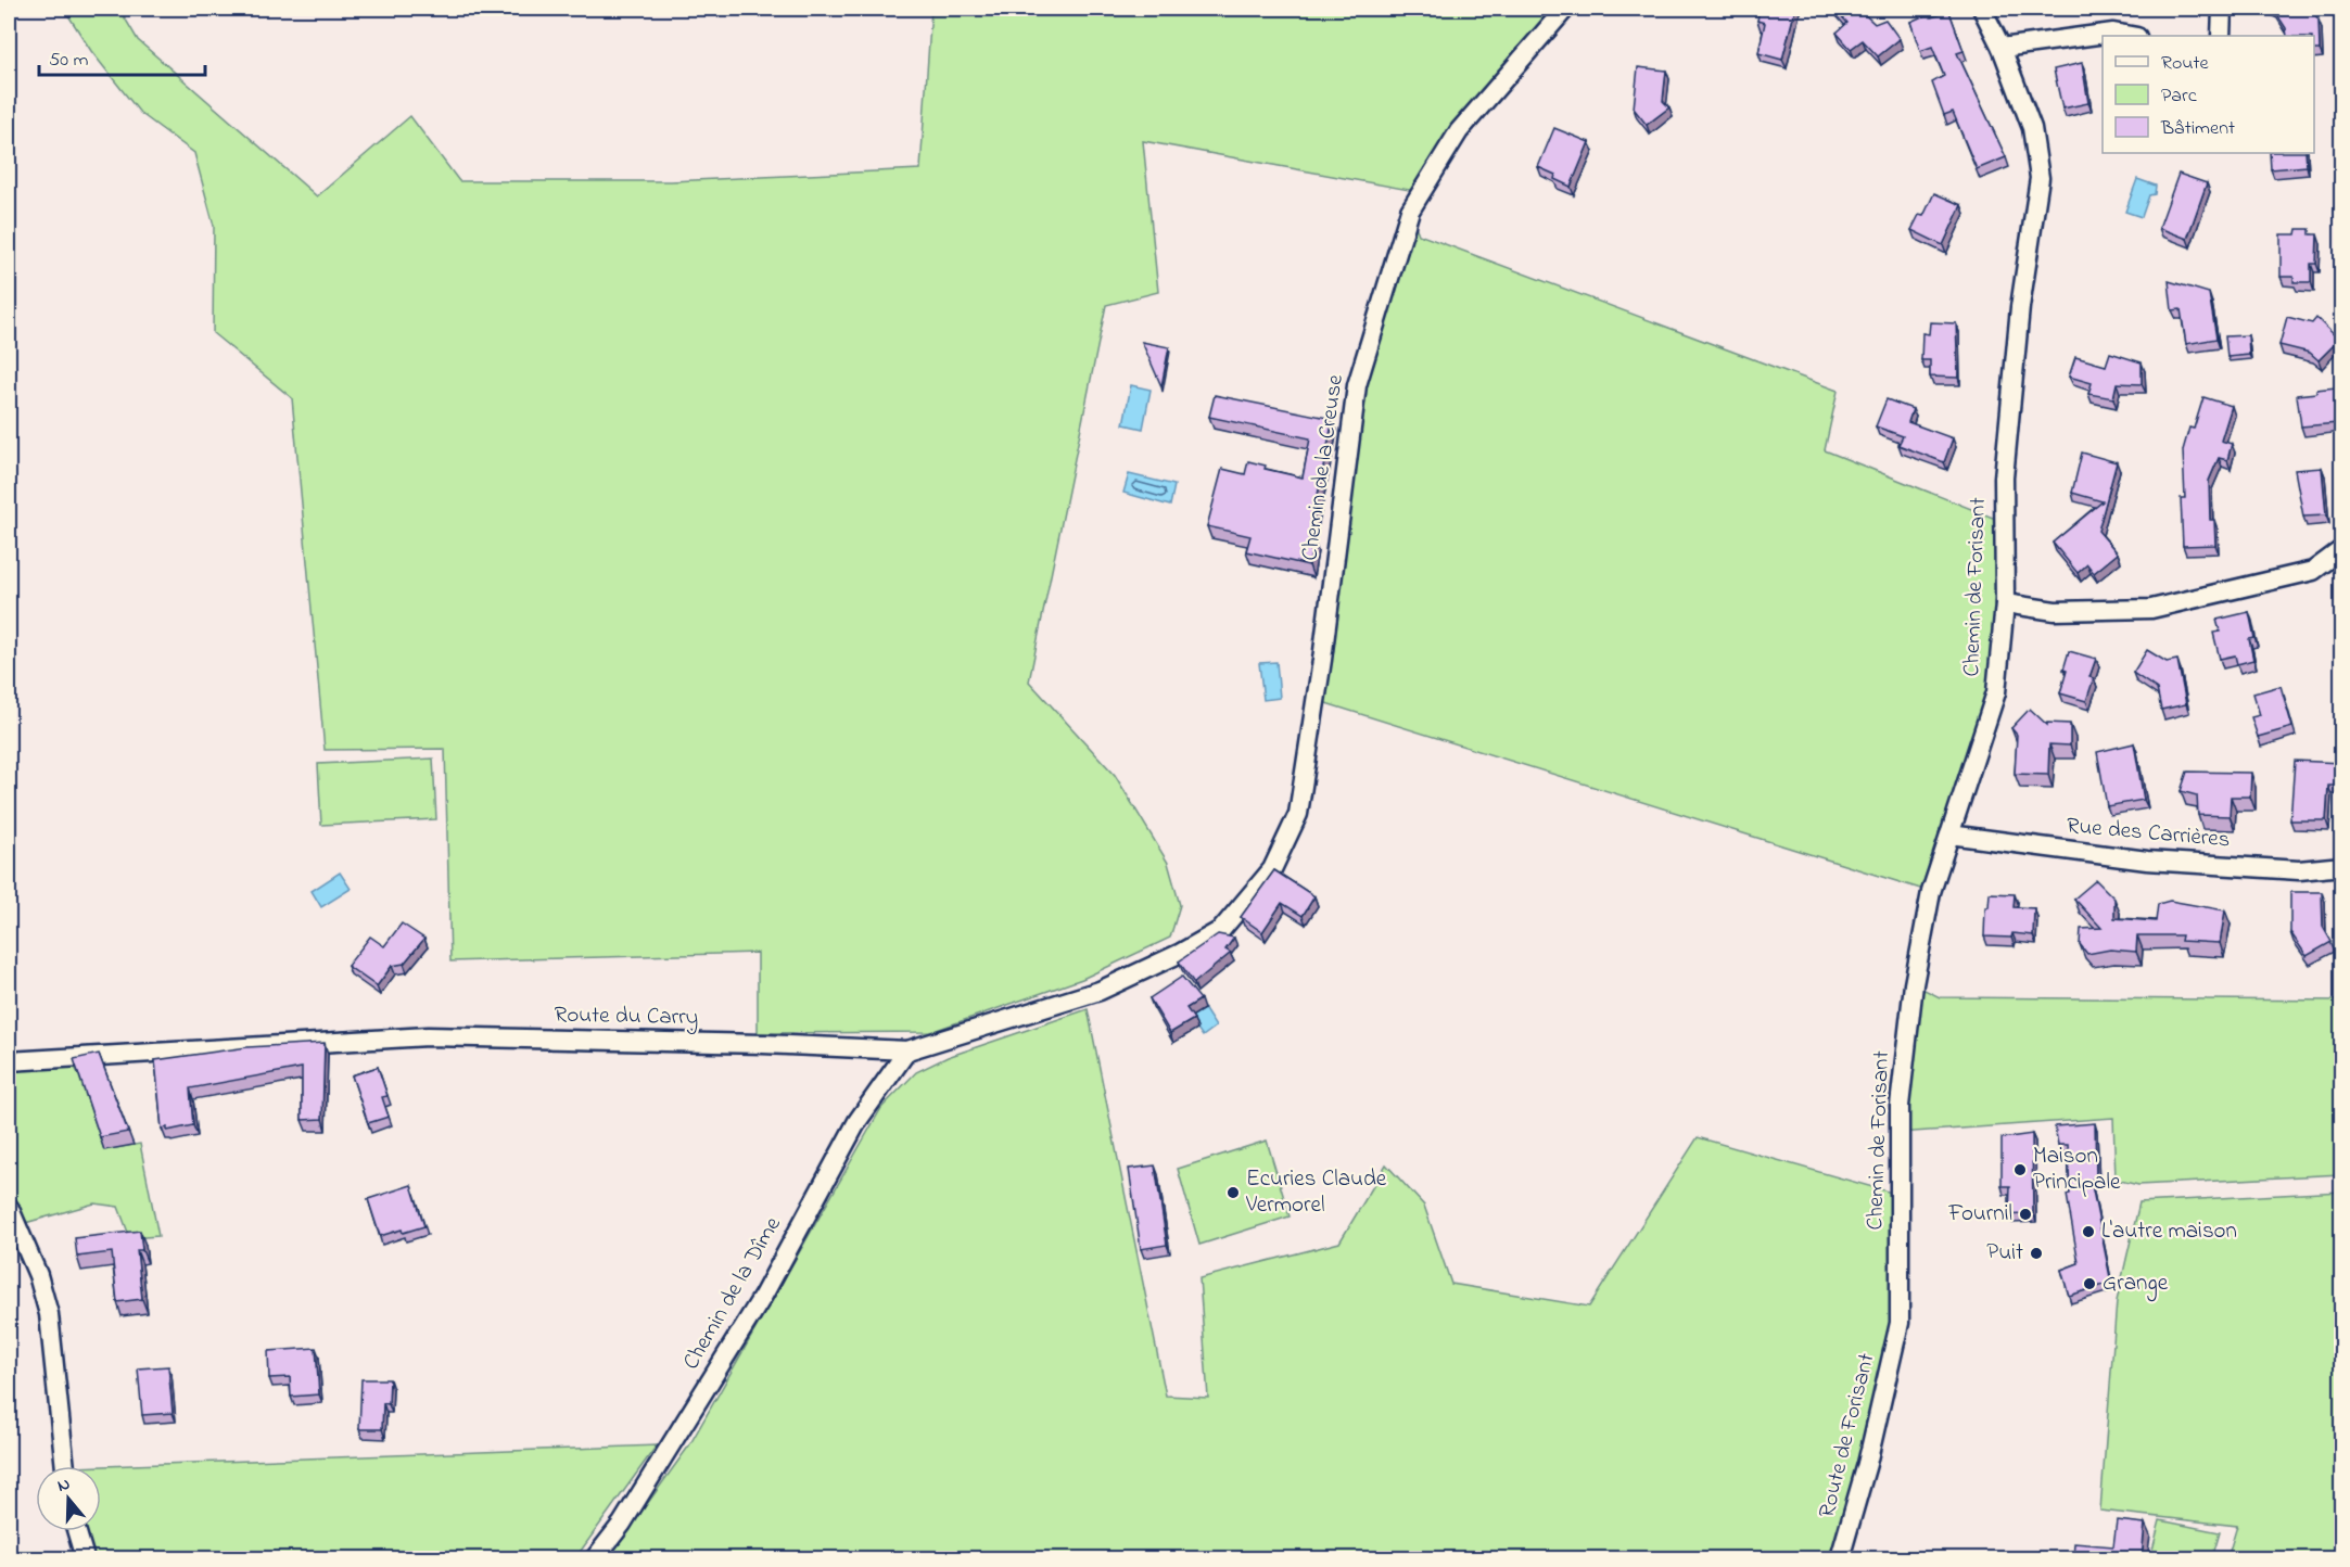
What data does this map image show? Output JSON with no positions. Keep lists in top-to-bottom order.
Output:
{
  "streets": {
    "street": [
      "Chemin de la Creuse",
      "Chemin de Forisant",
      "Rue des Carrières",
      "Route du Carry",
      "Chemin de la Dîme",
      "Route de Forisant"
    ]
  },
  "crossings": [
    ["Chemin de la Creuse", "Route du Carry"],
    ["Chemin de Forisant", "Rue des Carrières"],
    ["Chemin de Forisant", "Route de Forisant"],
    ["Route du Carry", "Chemin de la Dîme"]
  ],
  "places": [
    "Maison Principale",
    "Ecuries Claude Vermorel",
    "Fournil",
    "L'autre maison",
    "Puit",
    "Grange"
  ],
  "legend": ["Route", "Parc", "Bâtiment"],
  "scale_bar": "50 m",
  "north": "top"
}
